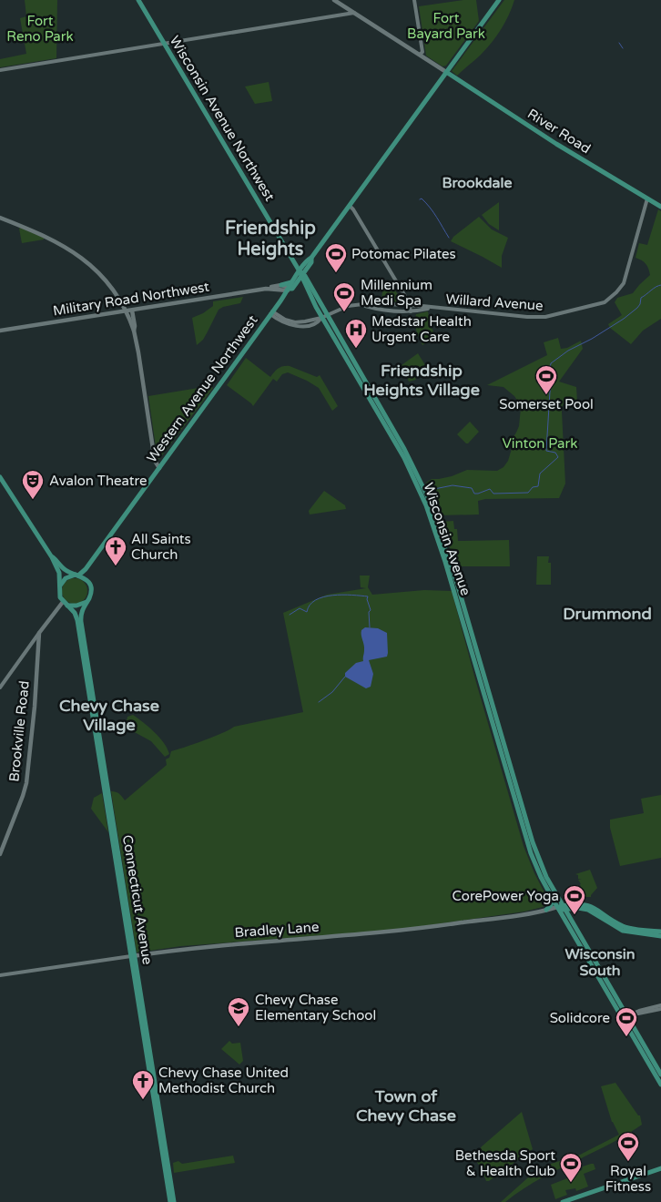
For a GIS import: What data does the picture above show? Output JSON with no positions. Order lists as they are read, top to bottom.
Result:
{
  "streets": {
    "main road": [
      "Wisconsin Avenue Northwest",
      "River Road",
      "Military Road Northwest",
      "Western Avenue Northwest",
      "Wisconsin Avenue",
      "Brookville Road",
      "Connecticut Avenue",
      "Bradley Lane"
    ],
    "street": ["Willard Avenue"]
  },
  "crossings": [
    ["Wisconsin Avenue Northwest", "Western Avenue Northwest"],
    ["Wisconsin Avenue Northwest", "Wisconsin Avenue"],
    ["River Road", "Willard Avenue"],
    ["River Road", "Western Avenue Northwest"],
    ["Military Road Northwest", "Western Avenue Northwest"],
    ["Willard Avenue", "Wisconsin Avenue"],
    ["Western Avenue Northwest", "Wisconsin Avenue"],
    ["Western Avenue Northwest", "Connecticut Avenue"],
    ["Wisconsin Avenue", "Bradley Lane"],
    ["Connecticut Avenue", "Bradley Lane"]
  ],
  "districts": [
    "Brookdale",
    "Friendship Heights",
    "Friendship Heights Village",
    "Drummond",
    "Chevy Chase Village",
    "Wisconsin South",
    "Town of Chevy Chase"
  ],
  "parks": ["Fort Bayard Park", "Fort Reno Park", "Vinton Park"],
  "places": {
    "sports": [
      "Potomac Pilates",
      "Millennium Medi Spa",
      "Somerset Pool",
      "CorePower Yoga",
      "Solidcore",
      "Royal Fitness",
      "Bethesda Sport & Health Club"
    ],
    "hospital": ["Medstar Health Urgent Care"],
    "theatre": ["Avalon Theatre"],
    "church": ["All Saints Church", "Chevy Chase United Methodist Church"],
    "school or university": ["Chevy Chase Elementary School"]
  }
}
